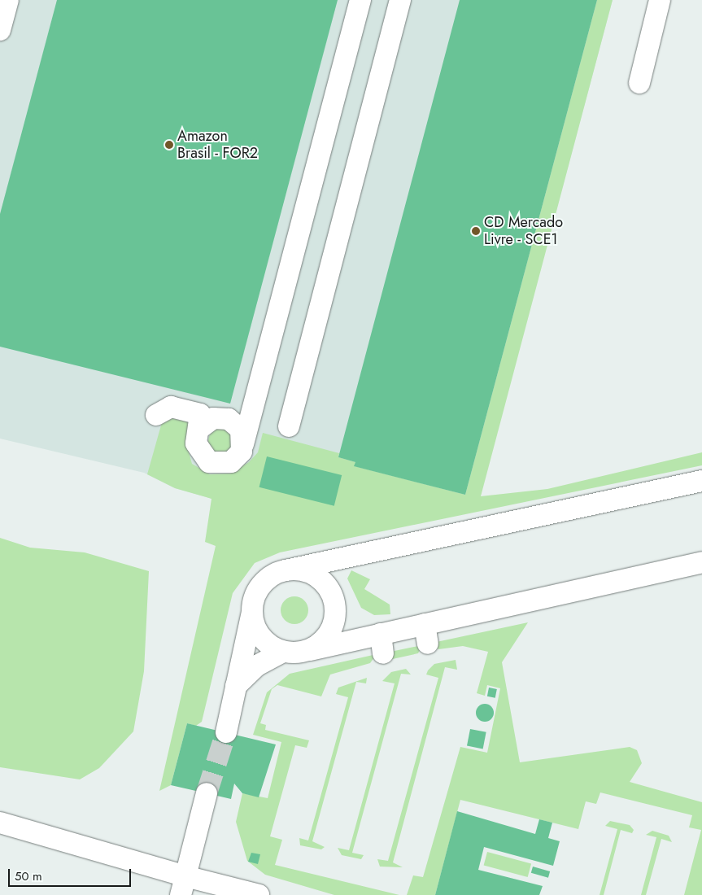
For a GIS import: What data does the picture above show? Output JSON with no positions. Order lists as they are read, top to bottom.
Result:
{
  "places": ["Amazon Brasil - FOR2", "CD Mercado Livre - SCE1"],
  "scale_bar": "50 m"
}
